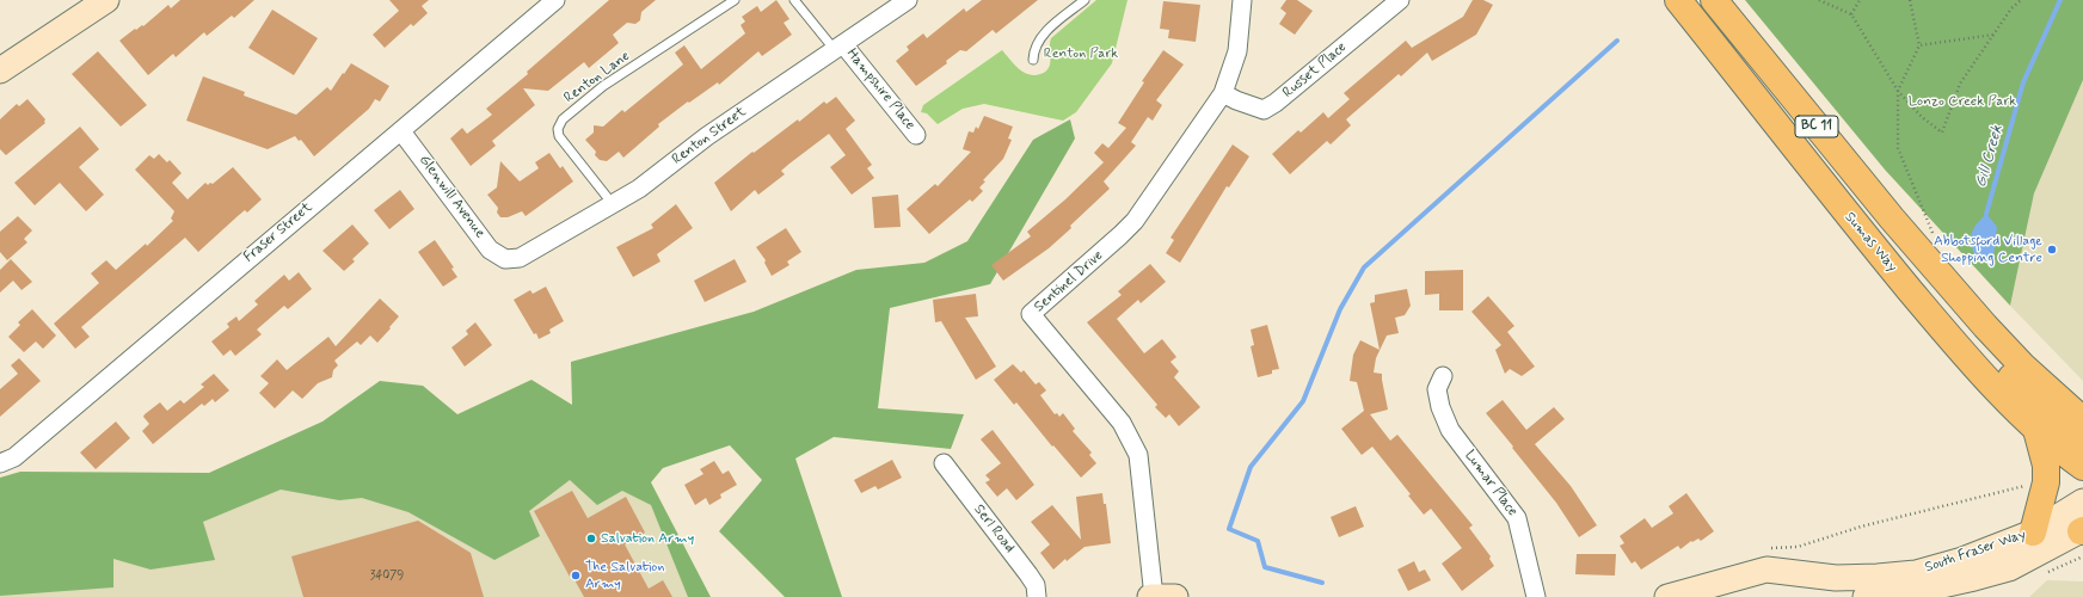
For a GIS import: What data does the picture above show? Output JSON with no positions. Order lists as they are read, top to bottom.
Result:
{
  "streets": {
    "highway": ["BC 11", "Sumas Way"],
    "main road": ["South Fraser Way"],
    "street": [
      "Russet Place",
      "Hampshire Place",
      "Renton Street",
      "Glenwill Avenue",
      "Fraser Street",
      "Sentinel Drive",
      "Lumar Place",
      "Serl Road"
    ],
    "lane": ["Renton Lane"]
  },
  "crossings": [
    ["Russet Place", "Sentinel Drive"],
    ["Renton Lane", "Renton Street"],
    ["Hampshire Place", "Renton Street"],
    ["Renton Street", "Glenwill Avenue"],
    ["Glenwill Avenue", "Fraser Street"]
  ],
  "water": ["Gill Creek"],
  "parks": ["Renton Park", "Lonzo Creek Park"],
  "places": ["Abbotsford Village Shopping Centre", "Salvation Army", "The Salvation Army"],
  "house_numbers": ["34079"]
}
